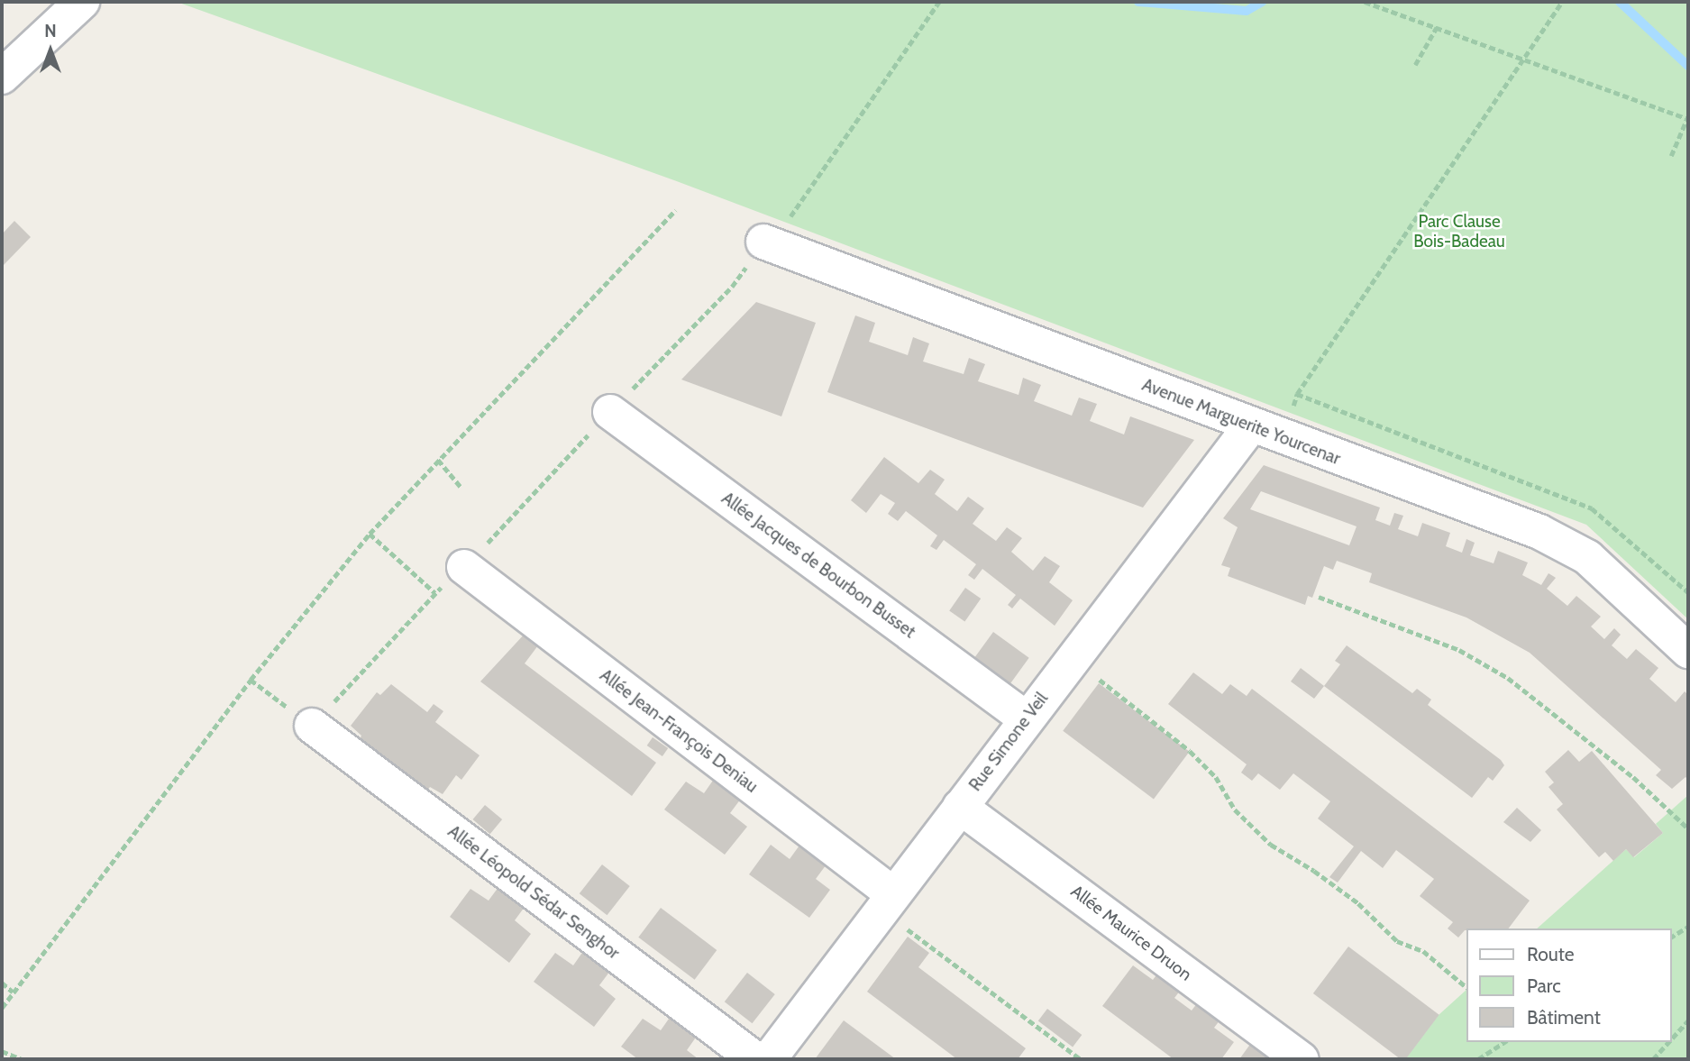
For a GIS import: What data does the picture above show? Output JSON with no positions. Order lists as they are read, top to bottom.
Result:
{
  "streets": {
    "street": [
      "Avenue Marguerite Yourcenar",
      "Allée Jacques de Bourbon Busset",
      "Allée Jean-François Deniau",
      "Rue Simone Veil",
      "Allée Léopold Sédar Senghor",
      "Allée Maurice Druon"
    ]
  },
  "crossings": [
    ["Avenue Marguerite Yourcenar", "Rue Simone Veil"],
    ["Allée Jacques de Bourbon Busset", "Rue Simone Veil"],
    ["Allée Jean-François Deniau", "Rue Simone Veil"],
    ["Rue Simone Veil", "Allée Maurice Druon"]
  ],
  "parks": ["Parc Clause Bois-Badeau"],
  "legend": ["Route", "Parc", "Bâtiment"],
  "north": "top"
}
